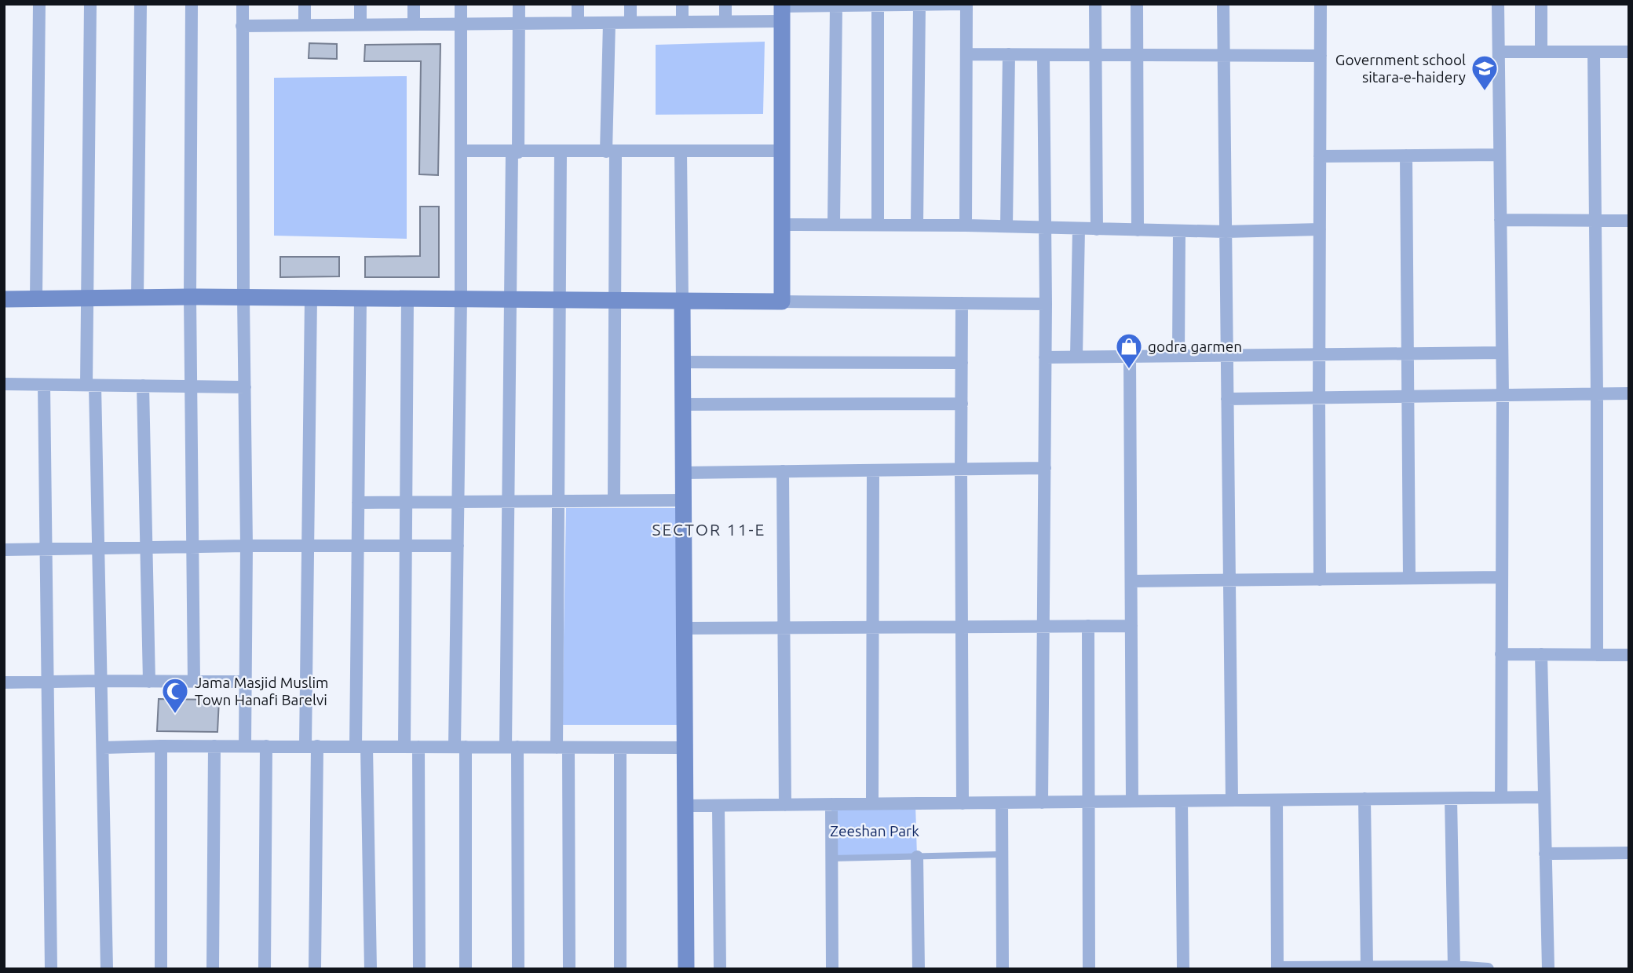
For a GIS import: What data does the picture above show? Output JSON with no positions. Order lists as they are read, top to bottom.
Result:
{
  "districts": ["SECTOR 11-E"],
  "parks": ["Zeeshan Park"],
  "places": {
    "school or university": ["Government school sitara-e-haidery"],
    "shop": ["godra garmen"],
    "mosque": ["Jama Masjid Muslim Town Hanafi Barelvi"]
  }
}
